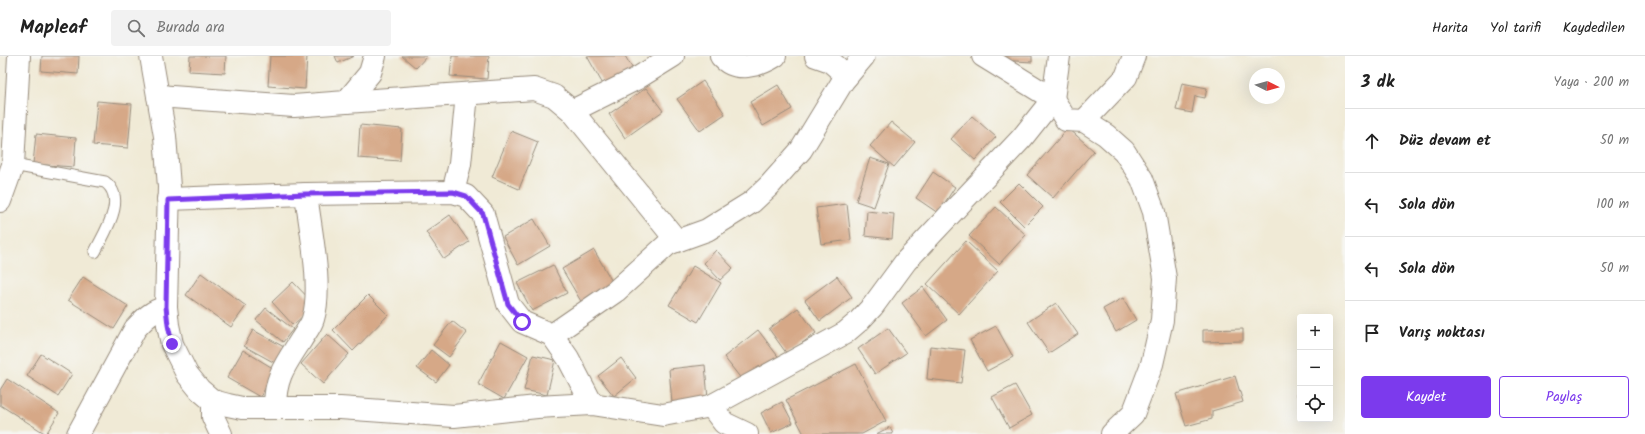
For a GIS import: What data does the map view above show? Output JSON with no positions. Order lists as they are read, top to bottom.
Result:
{
  "north": "right",
  "page": {
    "header": "Mapleaf",
    "search": "Burada ara",
    "nav": ["Harita", "Yol tarifi", "Kaydedilen"],
    "heading": ["3 dk", "Yaya · 200 m"],
    "list": [
      ["Düz devam et", "50 m"],
      ["Sola dön", "100 m"],
      ["Sola dön", "50 m"],
      "Varış noktası"
    ],
    "map_buttons": ["+", "−"],
    "buttons": ["Kaydet", "Paylaş"]
  }
}
